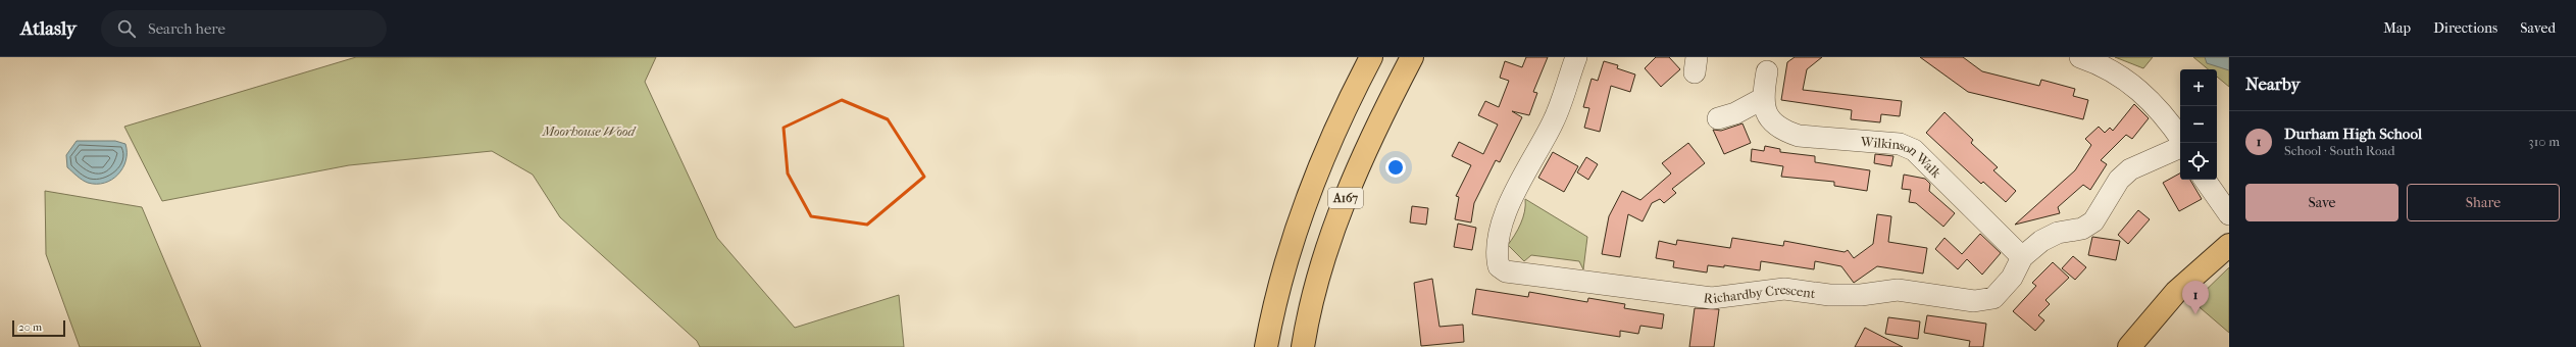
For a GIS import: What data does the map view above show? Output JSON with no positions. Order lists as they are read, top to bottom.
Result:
{
  "streets": {
    "main road": ["A167"],
    "street": ["Wilkinson Walk", "Richardby Crescent"]
  },
  "crossings": [
    ["Wilkinson Walk", "Richardby Crescent"]
  ],
  "parks": ["Moorhouse Wood"],
  "scale_bar": "20 m",
  "page": {
    "header": "Atlasly",
    "search": "Search here",
    "nav": ["Map", "Directions", "Saved"],
    "heading": "Nearby",
    "map_buttons": ["+", "−"],
    "list": [
      {
        "mark": "1",
        "name": "Durham High School",
        "note": "School · South Road",
        "value": "310 m"
      }
    ],
    "buttons": ["Save", "Share"],
    "pins": "1",
    "scale": "20 m"
  }
}
